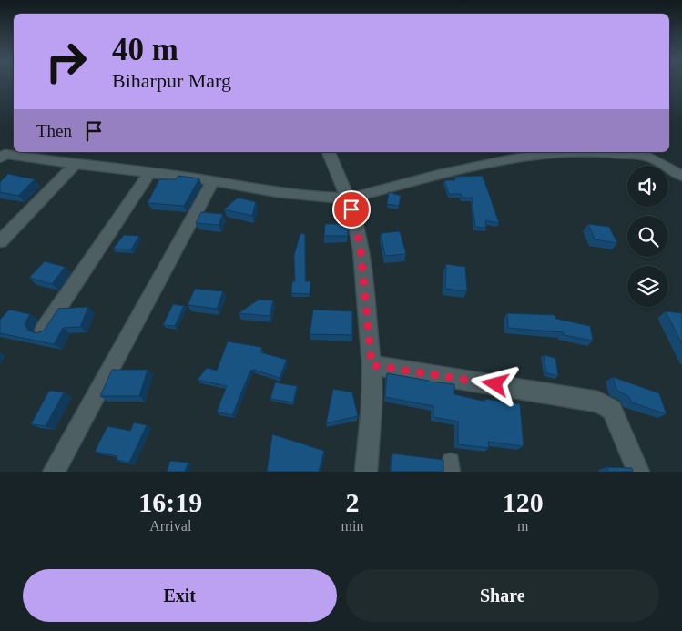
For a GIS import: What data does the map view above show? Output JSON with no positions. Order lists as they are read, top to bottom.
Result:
{
  "page": {
    "turn": ["40 m", "Biharpur Marg"],
    "then": "Then",
    "eta": [
      "16:19",
      "Arrival",
      "2",
      "min",
      "120",
      "m"
    ],
    "buttons": ["Exit", "Share"]
  }
}
